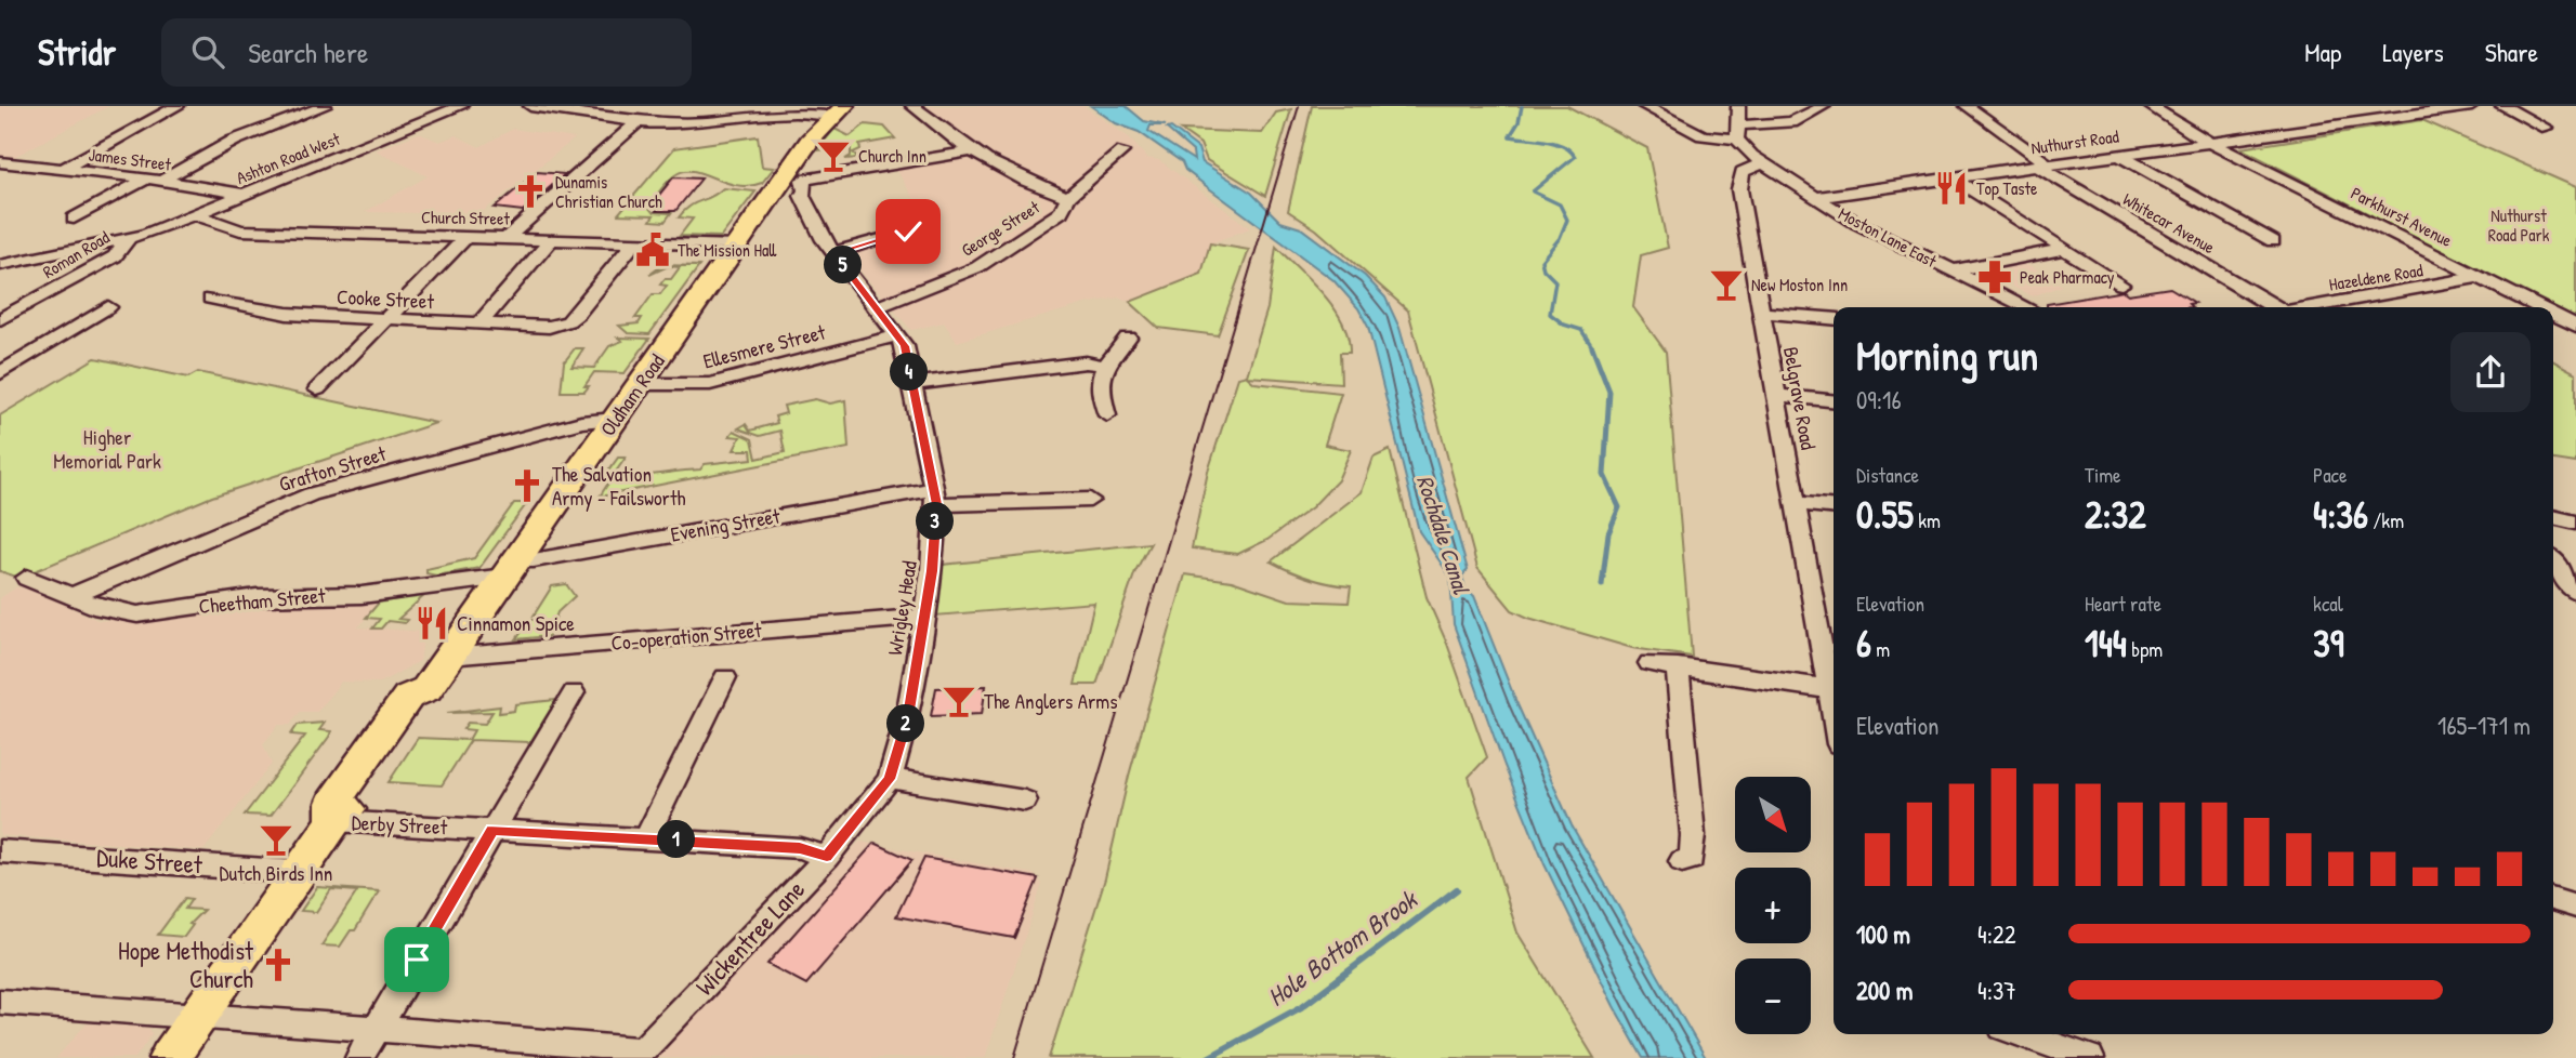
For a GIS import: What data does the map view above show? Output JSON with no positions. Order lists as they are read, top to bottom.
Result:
{
  "streets": {
    "highway": ["Oldham Road"],
    "street": [
      "Nuthurst Road",
      "Ashton Road West",
      "James Street",
      "Parkhurst Avenue",
      "Church Street",
      "Whitecar Avenue",
      "George Street",
      "Moston Lane East",
      "Roman Road",
      "Hazeldene Road",
      "Cooke Street",
      "Ellesmere Street",
      "Belgrave Road",
      "Grafton Street",
      "Evening Street",
      "Cheetham Street",
      "Wrigley Head",
      "Co-operation Street",
      "Derby Street",
      "Duke Street",
      "Wickentree Lane"
    ]
  },
  "crossings": [
    ["Nuthurst Road", "Parkhurst Avenue"],
    ["Nuthurst Road", "Whitecar Avenue"],
    ["Nuthurst Road", "Moston Lane East"],
    ["Ashton Road West", "James Street"],
    ["Ashton Road West", "Church Street"],
    ["Ashton Road West", "Roman Road"],
    ["Parkhurst Avenue", "Hazeldene Road"],
    ["Church Street", "Cooke Street"],
    ["Church Street", "Oldham Road"],
    ["George Street", "Wrigley Head"],
    ["Moston Lane East", "Belgrave Road"],
    ["Ellesmere Street", "Oldham Road"],
    ["Ellesmere Street", "Wrigley Head"],
    ["Oldham Road", "Grafton Street"],
    ["Oldham Road", "Evening Street"],
    ["Oldham Road", "Cheetham Street"],
    ["Oldham Road", "Wrigley Head"],
    ["Oldham Road", "Co-operation Street"],
    ["Oldham Road", "Derby Street"],
    ["Oldham Road", "Duke Street"],
    ["Grafton Street", "Cheetham Street"],
    ["Evening Street", "Cheetham Street"],
    ["Evening Street", "Wrigley Head"],
    ["Wrigley Head", "Co-operation Street"],
    ["Wrigley Head", "Wickentree Lane"],
    ["Derby Street", "Wickentree Lane"]
  ],
  "water": ["Rochdale Canal", "Hole Bottom Brook"],
  "parks": ["Nuthurst Road Park", "Higher Memorial Park"],
  "places": {
    "bar": [
      "Church Inn",
      "New Moston Inn",
      "The Anglers Arms",
      "Dutch Birds Inn"
    ],
    "restaurant": ["Top Taste", "Cinnamon Spice"],
    "church": ["Dunamis Christian Church", "The Salvation Army - Failsworth", "Hope Methodist Church"],
    "public building": ["The Mission Hall"],
    "pharmacy": ["Peak Pharmacy"]
  },
  "north": "bottom right",
  "page": {
    "header": "Stridr",
    "search": "Search here",
    "nav": ["Map", "Layers", "Share"],
    "pins": [
      "5",
      "4",
      "3",
      "2",
      "1"
    ],
    "heading": ["Morning run", "09:16"],
    "stats": [
      ["Distance", "0.55 km"],
      ["Time", "2:32"],
      ["Pace", "4:36 /km"],
      ["Elevation", "6 m"],
      ["Heart rate", "144 bpm"],
      ["kcal", "39"]
    ],
    "chart": ["Elevation", "165–171 m"],
    "map_buttons": ["+", "−"],
    "list": [
      {
        "name": "100 m",
        "note": "4:22"
      },
      {
        "name": "200 m",
        "note": "4:37"
      }
    ]
  }
}
